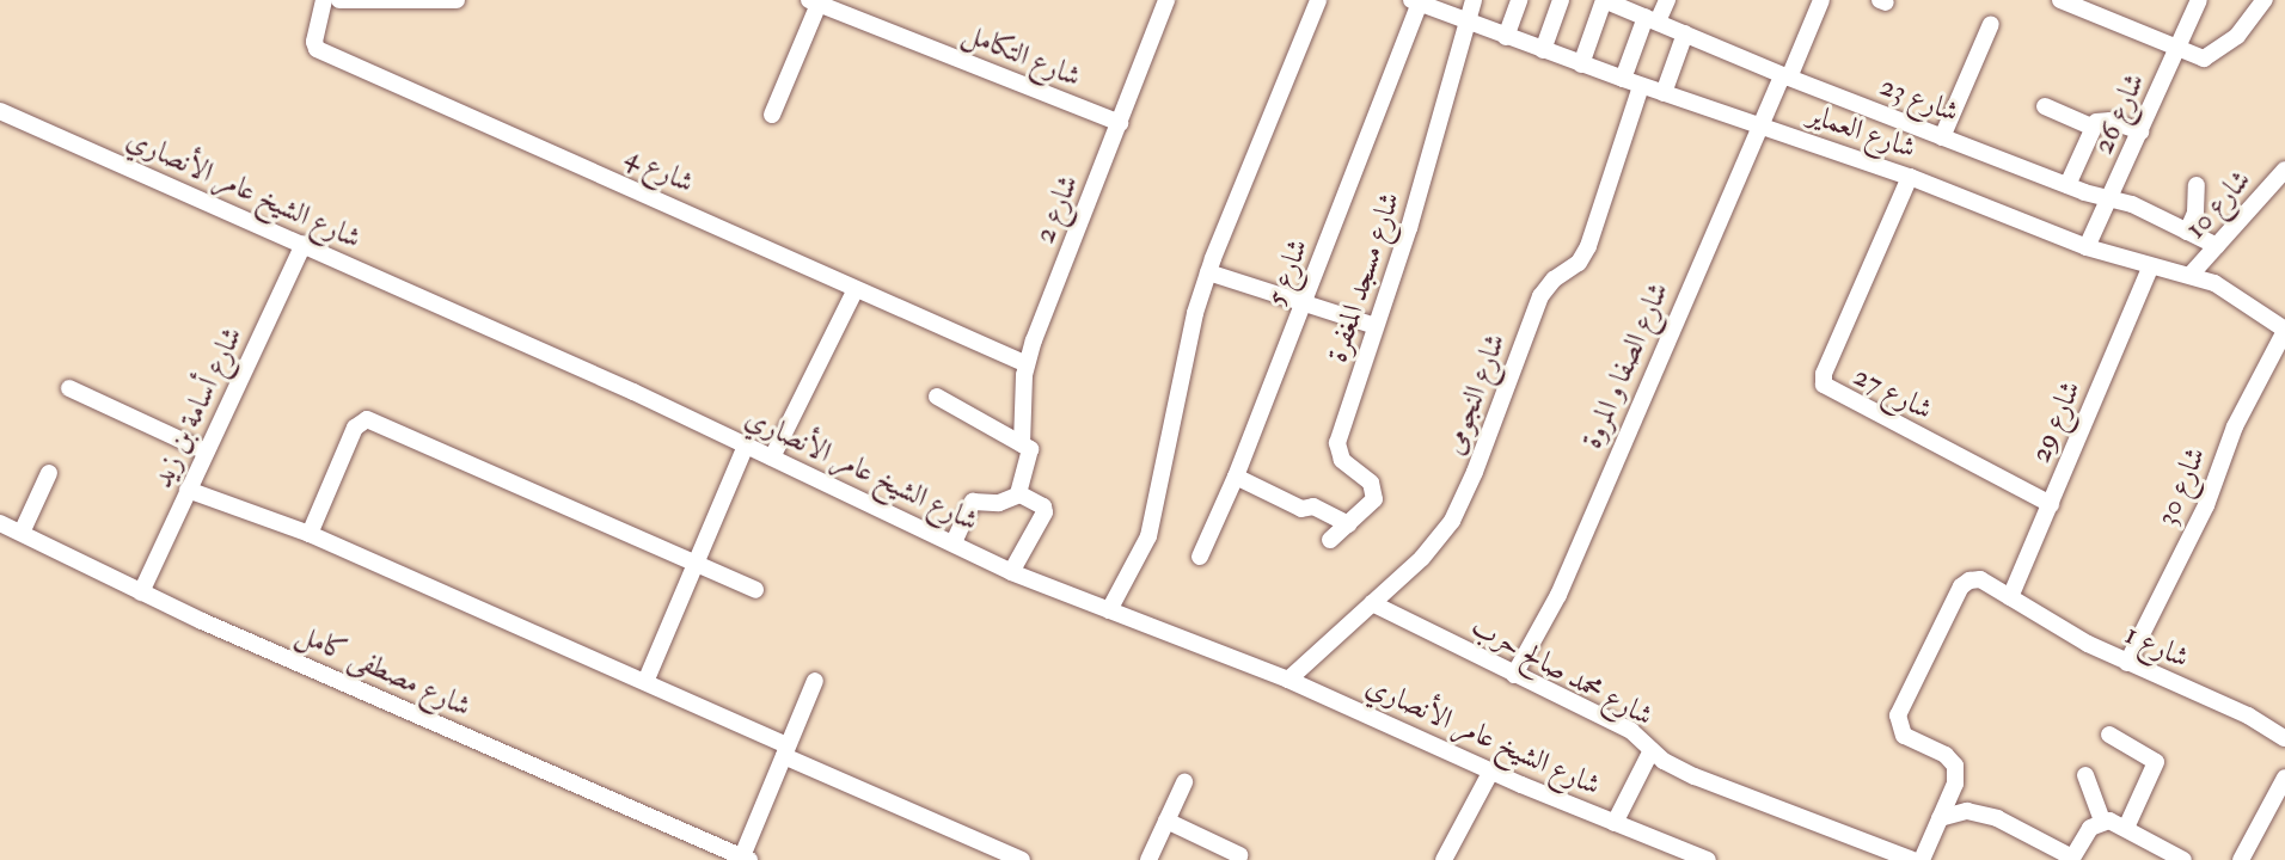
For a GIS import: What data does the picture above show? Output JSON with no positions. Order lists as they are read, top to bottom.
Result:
{
  "streets": {
    "street": [
      "شارع التكامل",
      "شارع 23",
      "شارع 26",
      "شارع العماير",
      "شارع 4",
      "شارع الشيخ عامر الأنصاري",
      "شارع 10",
      "شارع 2",
      "شارع 5",
      "شارع مسجد المغفرة",
      "شارع الصفا و المروة",
      "شارع 27",
      "شارع النجومى",
      "شارع أسامة بن زيد",
      "شارع 29",
      "شارع 30",
      "شارع 1",
      "شارع مصطفى كامل",
      "شارع محمد صالح حرب"
    ]
  },
  "crossings": [
    ["شارع التكامل", "شارع 2"],
    ["شارع 23", "شارع 26"],
    ["شارع 23", "شارع 10"],
    ["شارع 23", "شارع الصفا و المروة"],
    ["شارع 26", "شارع العماير"],
    ["شارع العماير", "شارع 10"],
    ["شارع العماير", "شارع 5"],
    ["شارع العماير", "شارع مسجد المغفرة"],
    ["شارع العماير", "شارع الصفا و المروة"],
    ["شارع العماير", "شارع 27"],
    ["شارع العماير", "شارع النجومى"],
    ["شارع العماير", "شارع 29"],
    ["شارع العماير", "شارع 30"],
    ["شارع 4", "شارع 2"],
    ["شارع الشيخ عامر الأنصاري", "شارع النجومى"],
    ["شارع الشيخ عامر الأنصاري", "شارع أسامة بن زيد"],
    ["شارع الصفا و المروة", "شارع محمد صالح حرب"],
    ["شارع 27", "شارع 29"],
    ["شارع النجومى", "شارع محمد صالح حرب"],
    ["شارع أسامة بن زيد", "شارع مصطفى كامل"],
    ["شارع 29", "شارع 1"],
    ["شارع 30", "شارع 1"]
  ]
}
